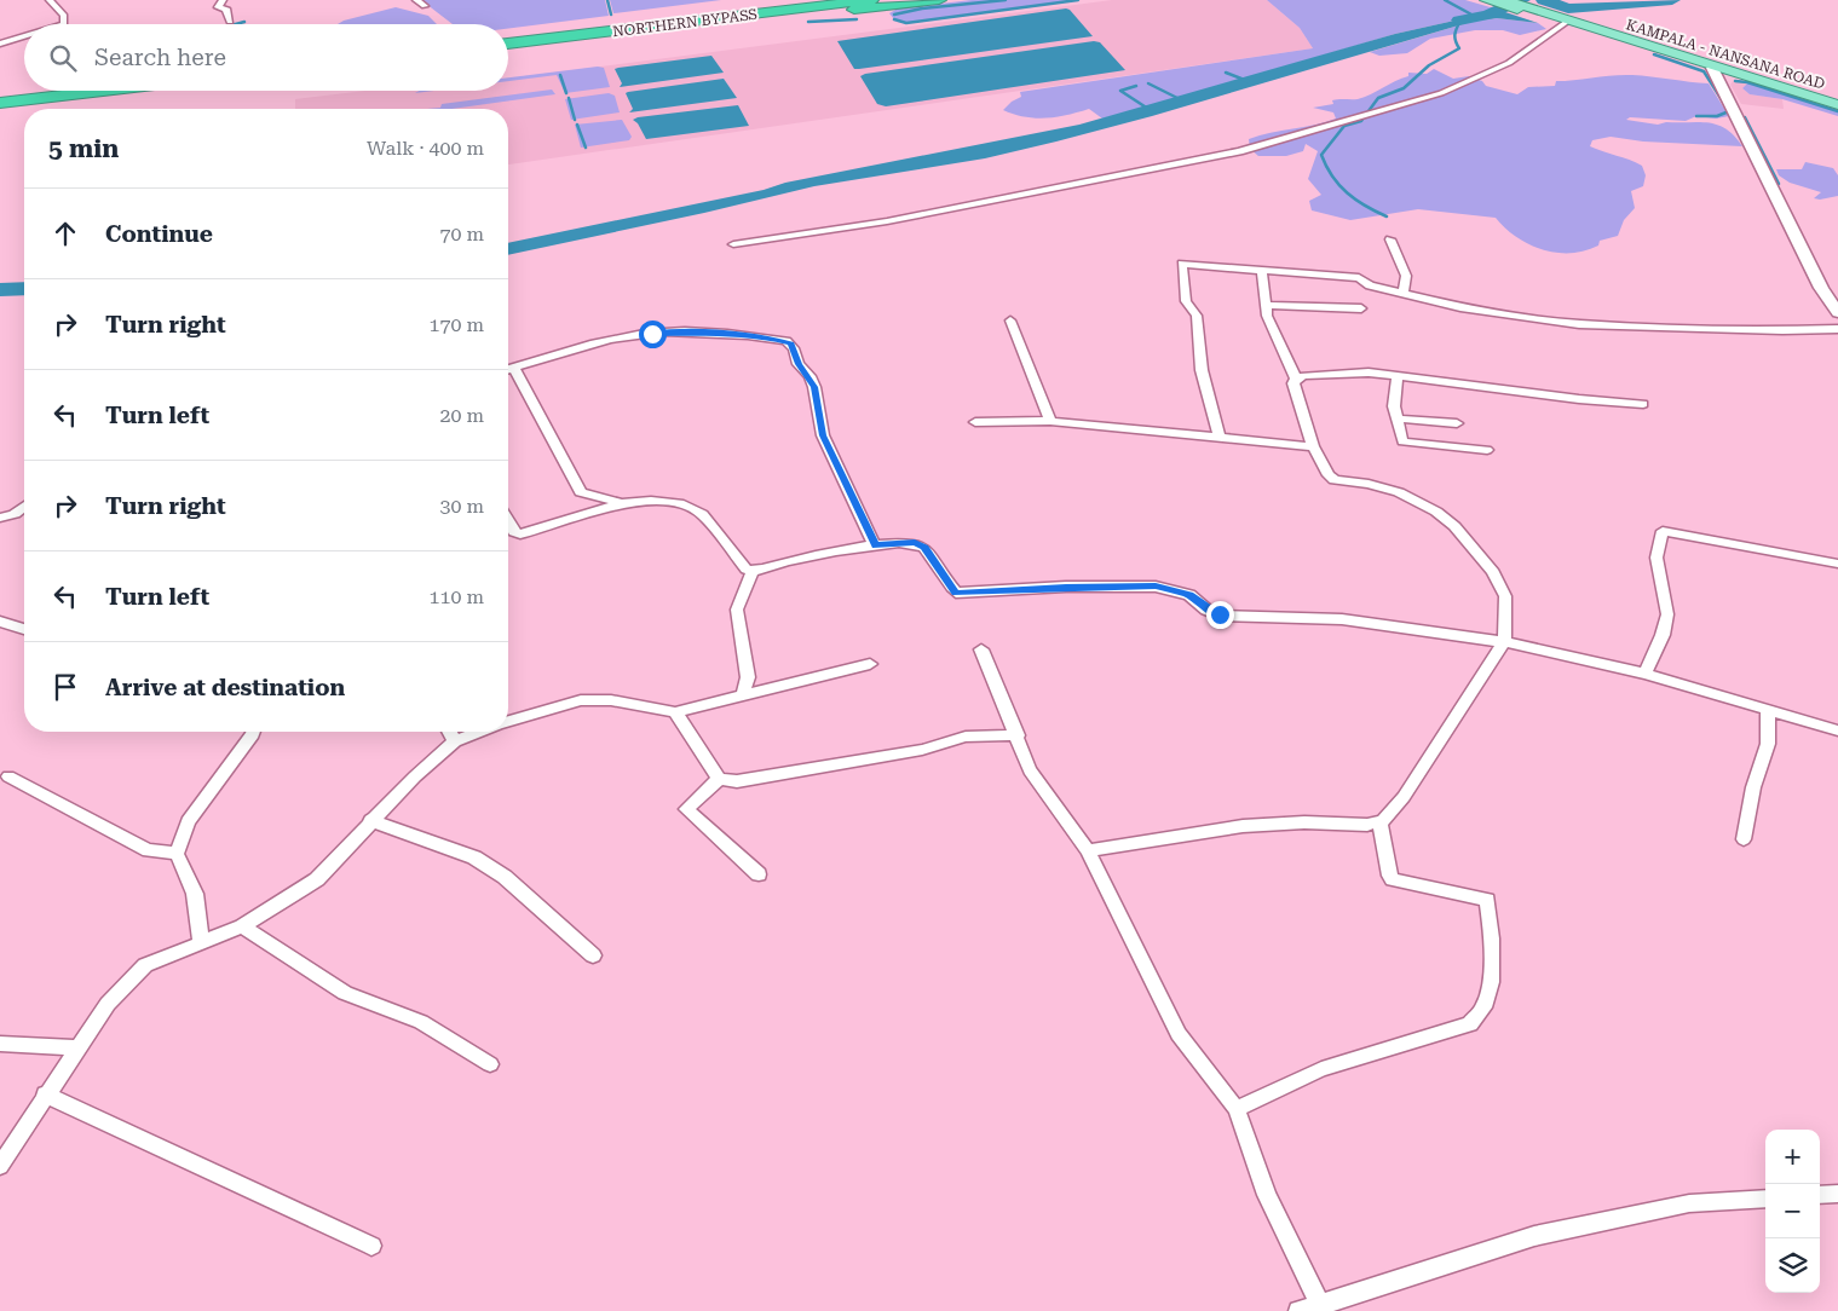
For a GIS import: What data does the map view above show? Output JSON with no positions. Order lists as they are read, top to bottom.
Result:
{
  "streets": {
    "highway": ["NORTHERN BYPASS"],
    "main road": ["KAMPALA - NANSANA ROAD"]
  },
  "page": {
    "search": "Search here",
    "heading": ["5 min", "Walk · 400 m"],
    "list": [
      ["Continue", "70 m"],
      ["Turn right", "170 m"],
      ["Turn left", "20 m"],
      ["Turn right", "30 m"],
      ["Turn left", "110 m"],
      "Arrive at destination"
    ],
    "map_buttons": ["+", "−"]
  }
}
